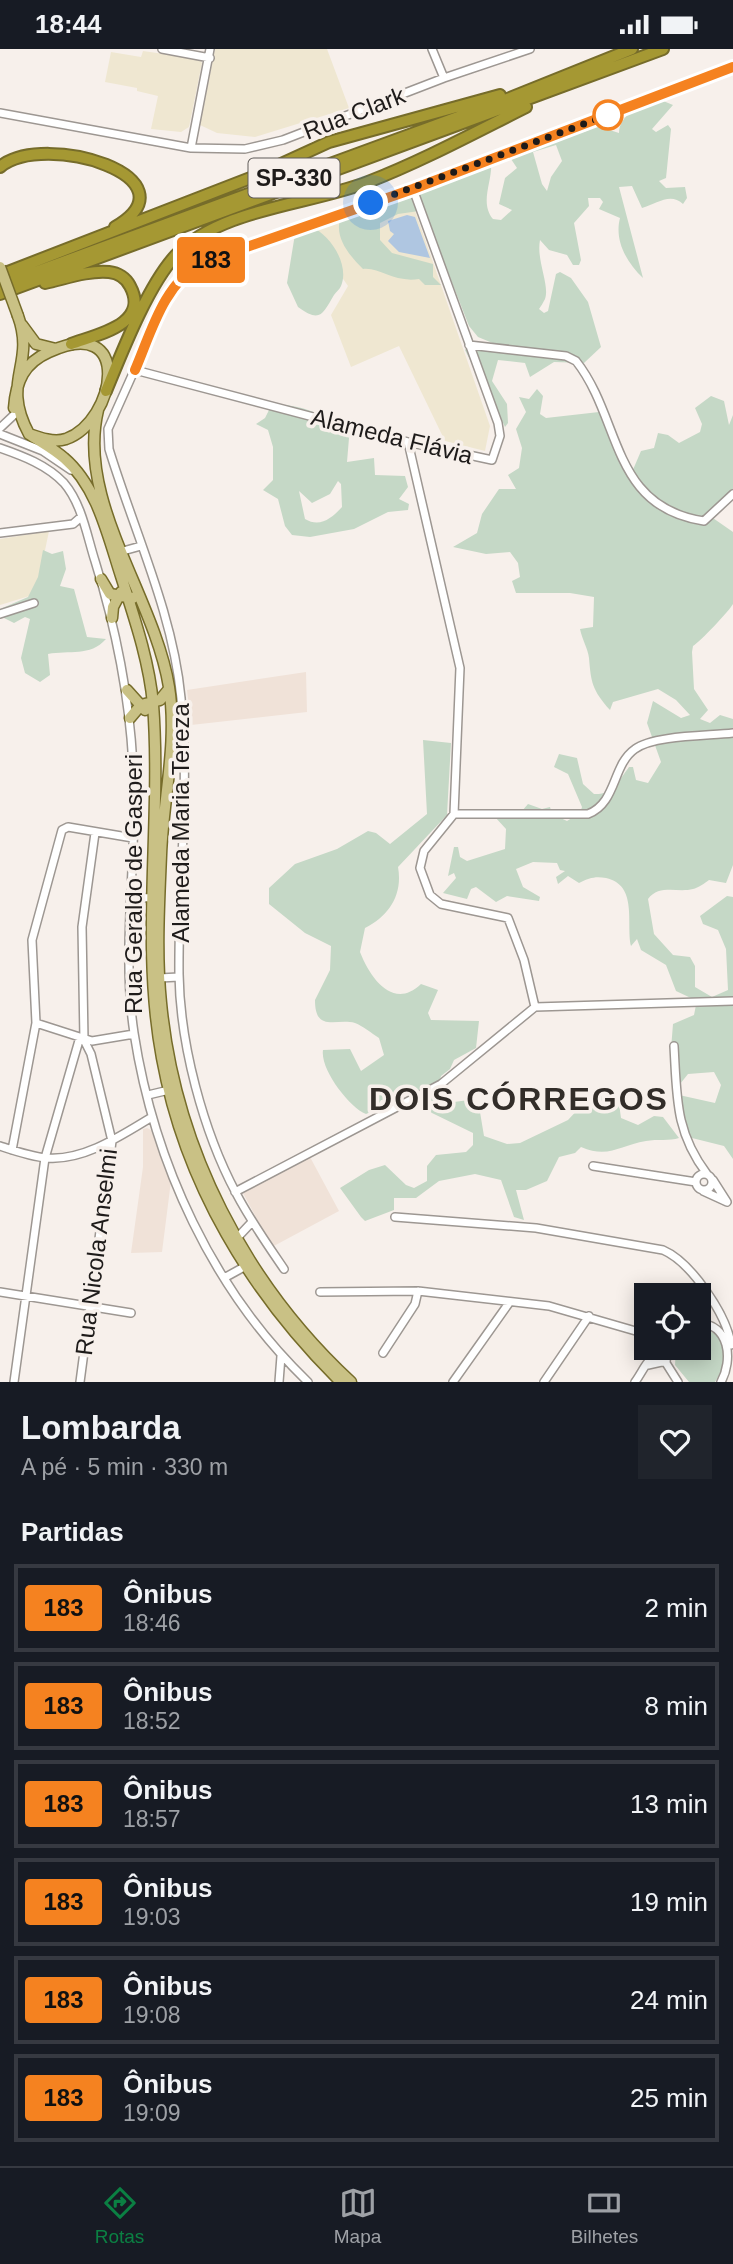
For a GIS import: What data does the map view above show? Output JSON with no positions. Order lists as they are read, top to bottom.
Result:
{
  "streets": {
    "highway": ["SP-330"],
    "street": [
      "Rua Clark",
      "Alameda Flávia",
      "Alameda Maria Tereza",
      "Rua Geraldo de Gasperi",
      "Rua Nicola Anselmi"
    ]
  },
  "crossings": [
    ["Alameda Flávia", "Alameda Maria Tereza"]
  ],
  "districts": ["DOIS CÓRREGOS"],
  "lines": ["bus line 183"],
  "page": {
    "status": "18:44",
    "on_map": "183",
    "heading": [
      ["Lombarda", "A pé · 5 min · 330 m"],
      "Partidas"
    ],
    "list": [
      {
        "mark": "183",
        "name": "Ônibus",
        "note": "18:46",
        "value": "2 min"
      },
      {
        "mark": "183",
        "name": "Ônibus",
        "note": "18:52",
        "value": "8 min"
      },
      {
        "mark": "183",
        "name": "Ônibus",
        "note": "18:57",
        "value": "13 min"
      },
      {
        "mark": "183",
        "name": "Ônibus",
        "note": "19:03",
        "value": "19 min"
      },
      {
        "mark": "183",
        "name": "Ônibus",
        "note": "19:08",
        "value": "24 min"
      },
      {
        "mark": "183",
        "name": "Ônibus",
        "note": "19:09",
        "value": "25 min"
      }
    ],
    "tabs": ["Rotas", "Mapa", "Bilhetes"]
  }
}
